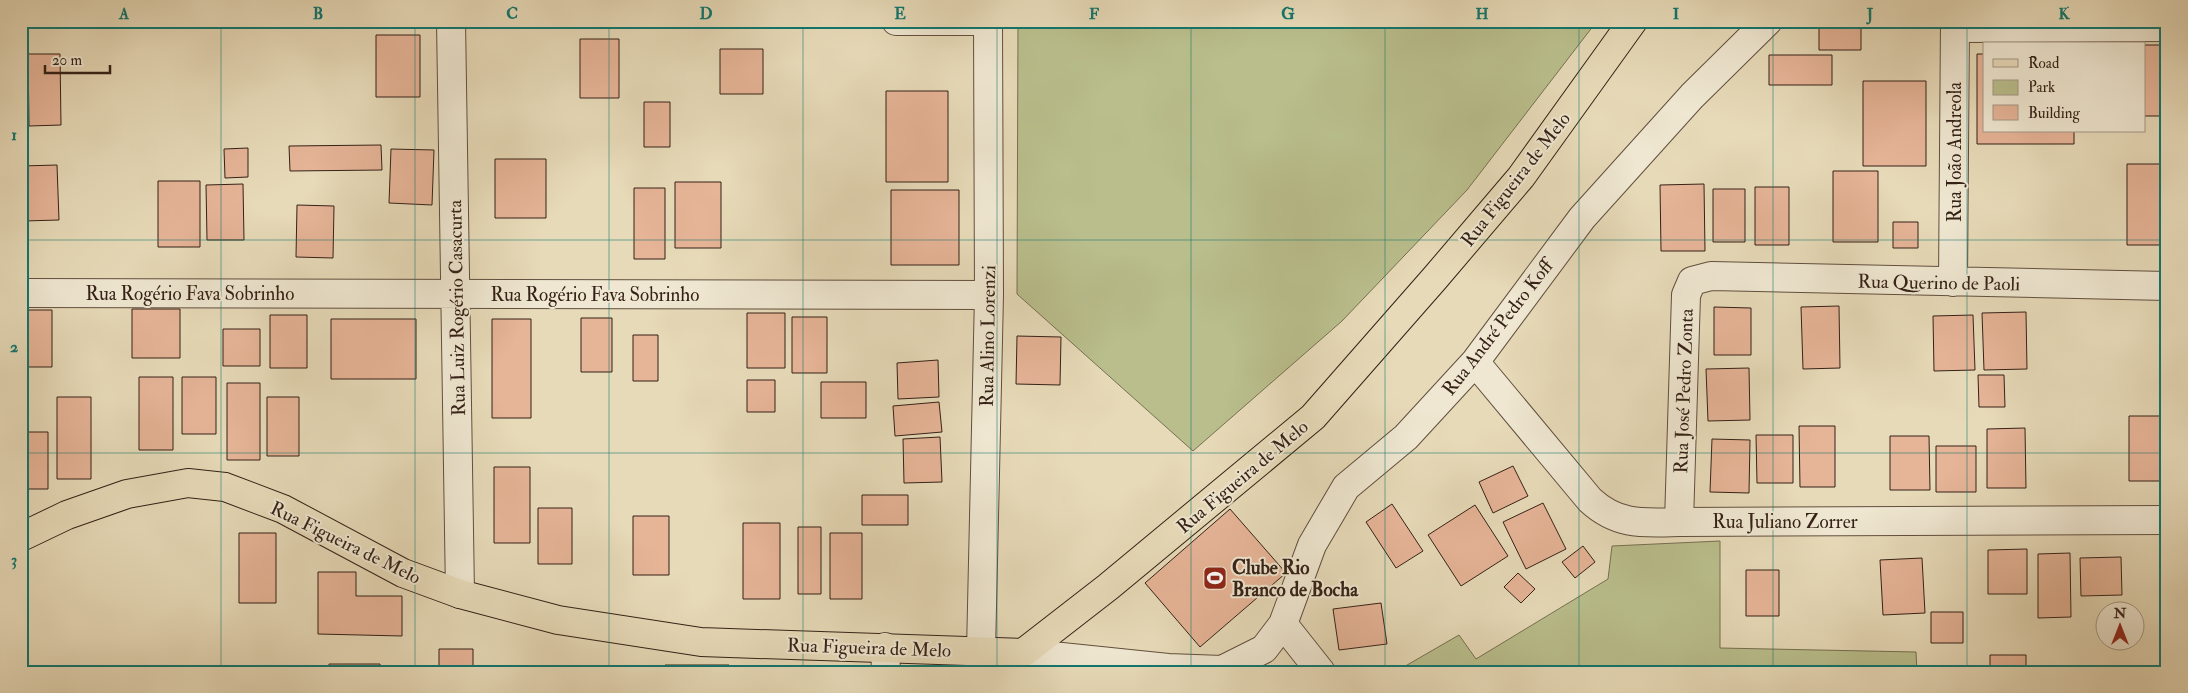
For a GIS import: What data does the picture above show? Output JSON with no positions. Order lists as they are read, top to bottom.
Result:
{
  "streets": {
    "main road": ["Rua Figueira de Melo"],
    "street": [
      "Rua João Andreola",
      "Rua Querino de Paoli",
      "Rua Rogério Fava Sobrinho",
      "Rua Luiz Rogério Casacurta",
      "Rua André Pedro Koff",
      "Rua Alino Lorenzi",
      "Rua José Pedro Zonta",
      "Rua Juliano Zorrer"
    ]
  },
  "crossings": [
    ["Rua João Andreola", "Rua Querino de Paoli"],
    ["Rua Figueira de Melo", "Rua Luiz Rogério Casacurta"],
    ["Rua Figueira de Melo", "Rua André Pedro Koff"],
    ["Rua Figueira de Melo", "Rua Alino Lorenzi"],
    ["Rua Querino de Paoli", "Rua José Pedro Zonta"],
    ["Rua Rogério Fava Sobrinho", "Rua Luiz Rogério Casacurta"],
    ["Rua Rogério Fava Sobrinho", "Rua Alino Lorenzi"],
    ["Rua André Pedro Koff", "Rua Juliano Zorrer"],
    ["Rua José Pedro Zonta", "Rua Juliano Zorrer"]
  ],
  "places": {
    "sports": ["Clube Rio Branco de Bocha"]
  },
  "legend": ["Road", "Park", "Building"],
  "scale_bar": "20 m",
  "north": "top",
  "grid": {
    "columns": [
      "A",
      "B",
      "C",
      "D",
      "E",
      "F",
      "G",
      "H",
      "I",
      "J",
      "K"
    ],
    "rows": ["1", "2", "3"]
  }
}
